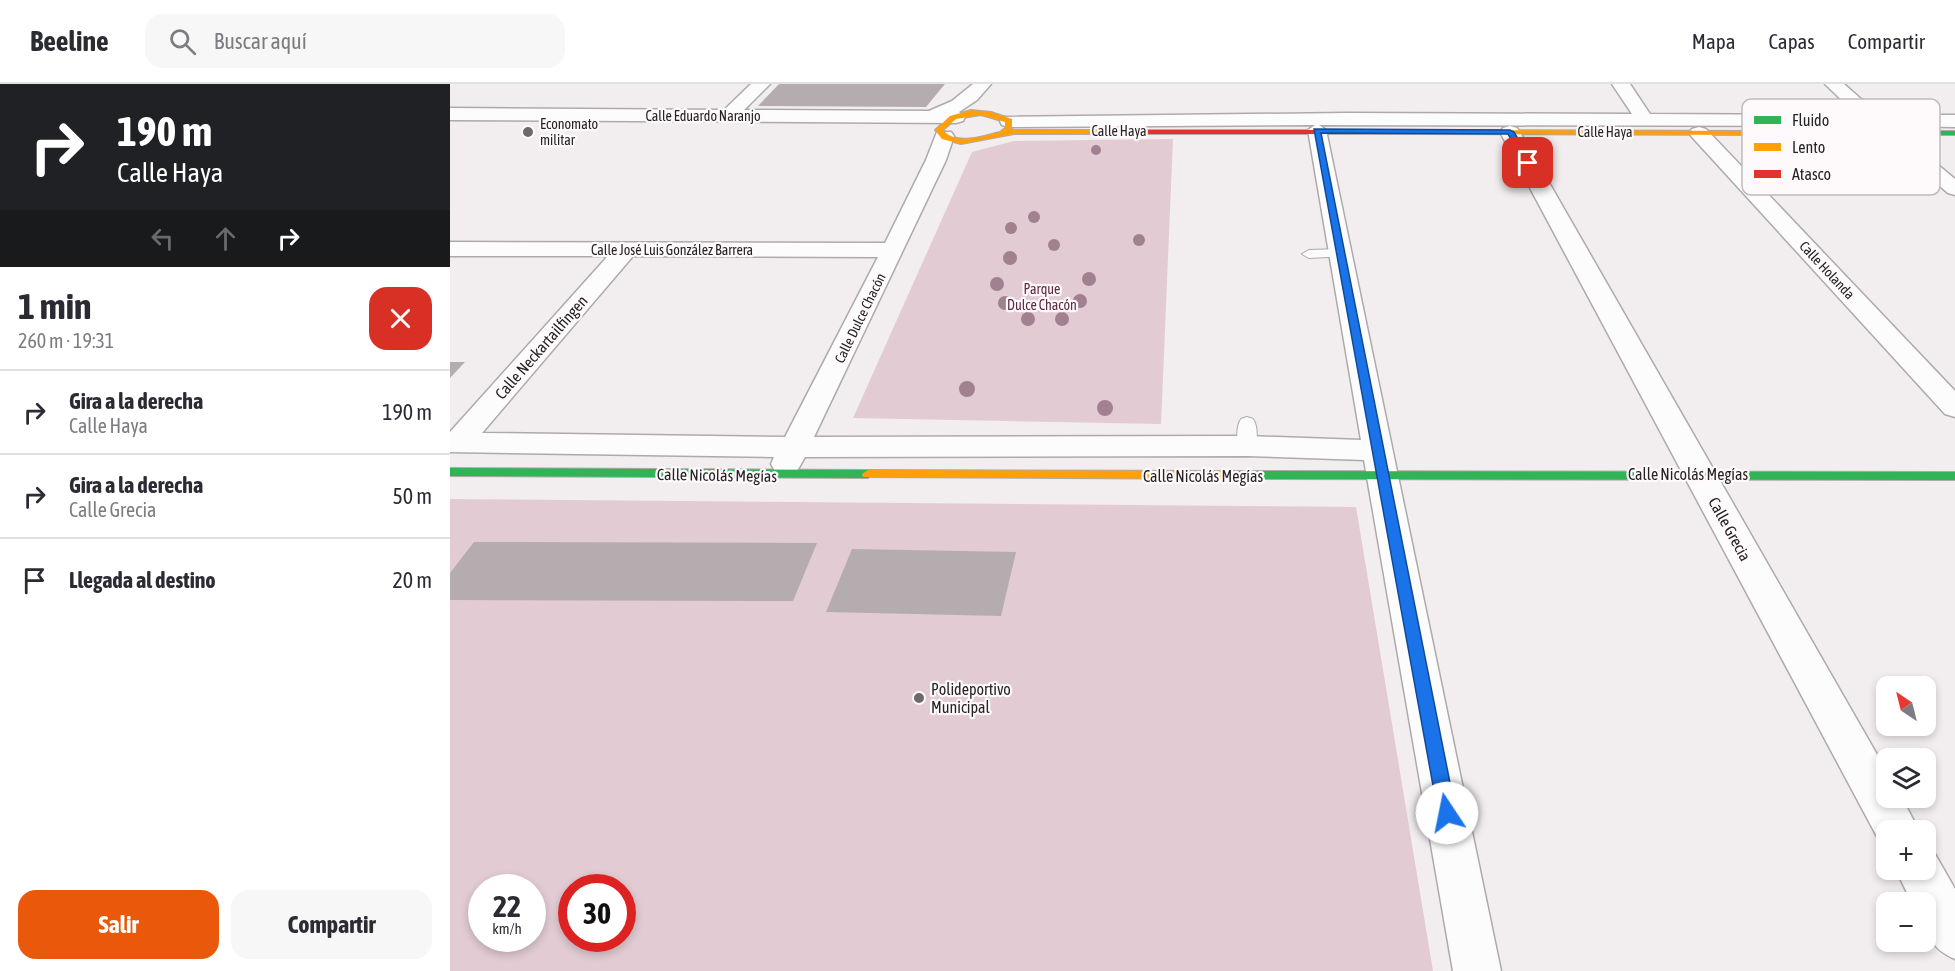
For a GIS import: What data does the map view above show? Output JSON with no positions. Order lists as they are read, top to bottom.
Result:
{
  "streets": {
    "street": [
      "Calle Eduardo Naranjo",
      "Calle Haya",
      "Calle José Luis González Barrera",
      "Calle Holanda",
      "Calle Dulce Chacón",
      "Calle Neckartailfingen",
      "Calle Nicolás Megías",
      "Calle Grecia"
    ]
  },
  "crossings": [
    ["Calle Eduardo Naranjo", "Calle Dulce Chacón"],
    ["Calle Haya", "Calle Holanda"],
    ["Calle Haya", "Calle Grecia"],
    ["Calle José Luis González Barrera", "Calle Dulce Chacón"],
    ["Calle José Luis González Barrera", "Calle Neckartailfingen"],
    ["Calle Dulce Chacón", "Calle Nicolás Megías"],
    ["Calle Neckartailfingen", "Calle Nicolás Megías"],
    ["Calle Nicolás Megías", "Calle Grecia"]
  ],
  "parks": ["Parque Dulce Chacón"],
  "places": ["Economato militar", "Polideportivo Municipal"],
  "legend": ["Fluido", "Lento", "Atasco"],
  "north": "top left",
  "page": {
    "header": "Beeline",
    "search": "Buscar aquí",
    "nav": ["Mapa", "Capas", "Compartir"],
    "turn": ["190 m", "Calle Haya"],
    "heading": ["1 min", "260 m · 19:31"],
    "list": [
      {
        "name": "Gira a la derecha",
        "note": "Calle Haya",
        "value": "190 m"
      },
      {
        "name": "Gira a la derecha",
        "note": "Calle Grecia",
        "value": "50 m"
      },
      {
        "name": "Llegada al destino",
        "value": "20 m"
      }
    ],
    "map_buttons": ["+", "−"],
    "speed": "22 km/h",
    "limit": "30",
    "buttons": ["Salir", "Compartir"]
  }
}
